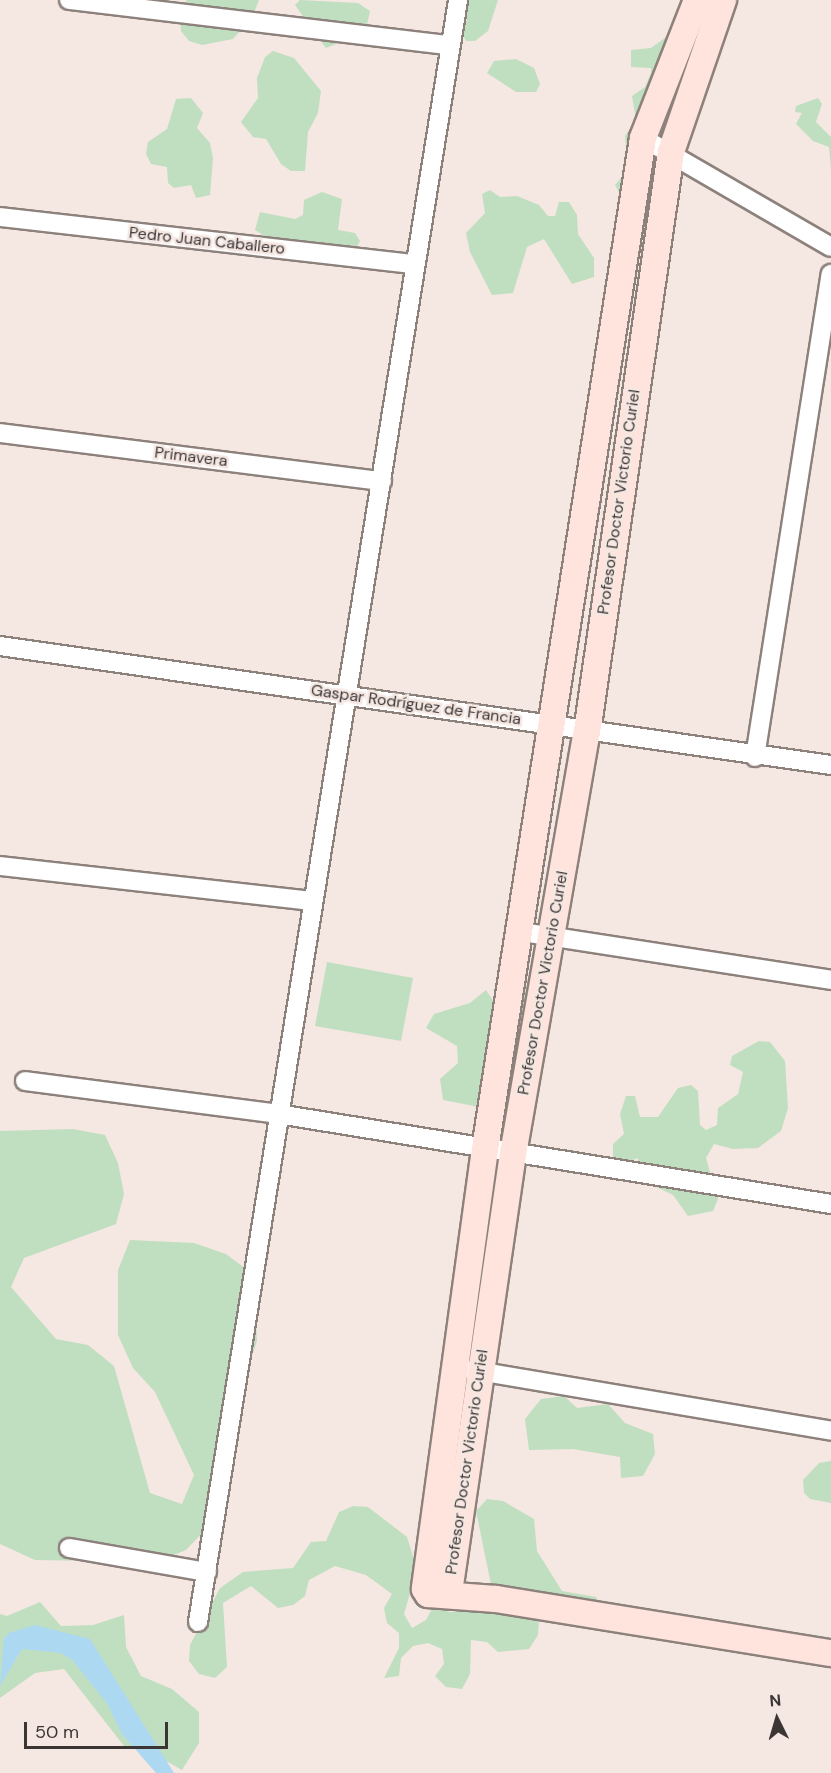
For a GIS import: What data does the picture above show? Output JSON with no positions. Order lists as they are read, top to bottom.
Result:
{
  "streets": {
    "main road": ["Profesor Doctor Victorio Curiel"],
    "street": ["Pedro Juan Caballero", "Primavera", "Gaspar Rodríguez de Francia"]
  },
  "crossings": [
    ["Profesor Doctor Victorio Curiel", "Gaspar Rodríguez de Francia"]
  ],
  "scale_bar": "50 m",
  "north": "top"
}
